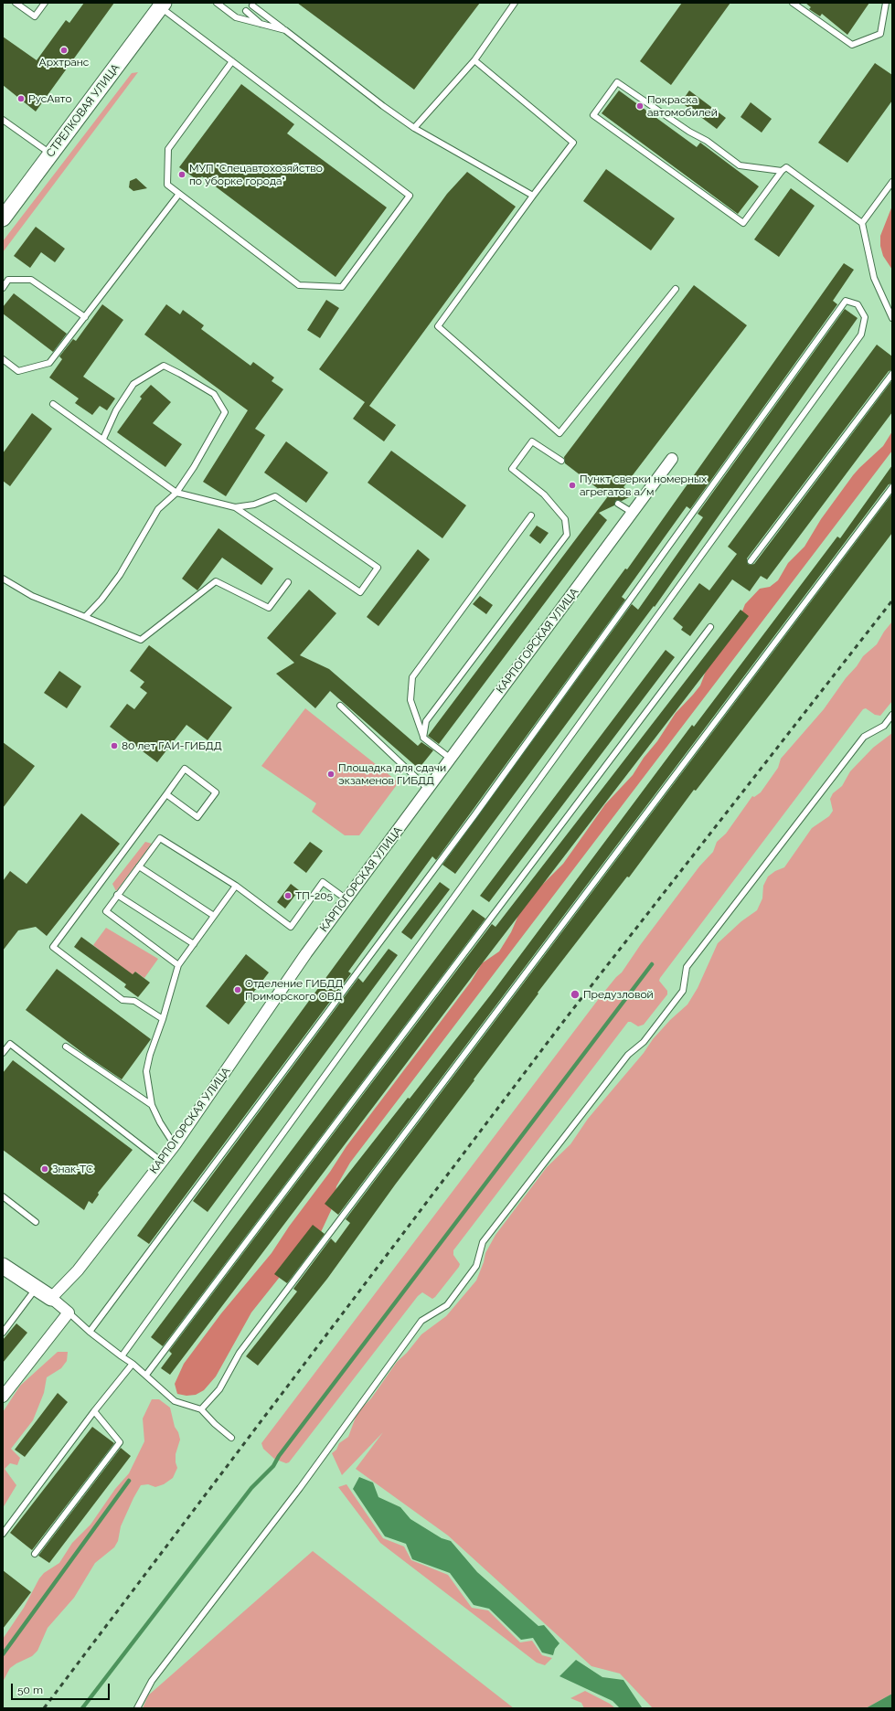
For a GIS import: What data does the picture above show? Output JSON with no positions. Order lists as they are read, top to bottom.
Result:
{
  "streets": {
    "street": ["СТРЕЛКОВАЯ УЛИЦА", "КАРПОГОРСКАЯ УЛИЦА"]
  },
  "places": [
    "Архтранс",
    "РусАвто",
    "Покраска автомобилей",
    "МУП \"Спецавтохозяйство по уборке города\"",
    "Пункт сверки номерных агрегатов а/м",
    "80 лет ГАИ-ГИБДД",
    "Площадка для сдачи экзаменов ГИБДД",
    "ТП-205",
    "Отделение ГИБДД Приморского ОВД",
    "Предузловой",
    "Знак-ТС"
  ],
  "scale_bar": "50 m"
}
